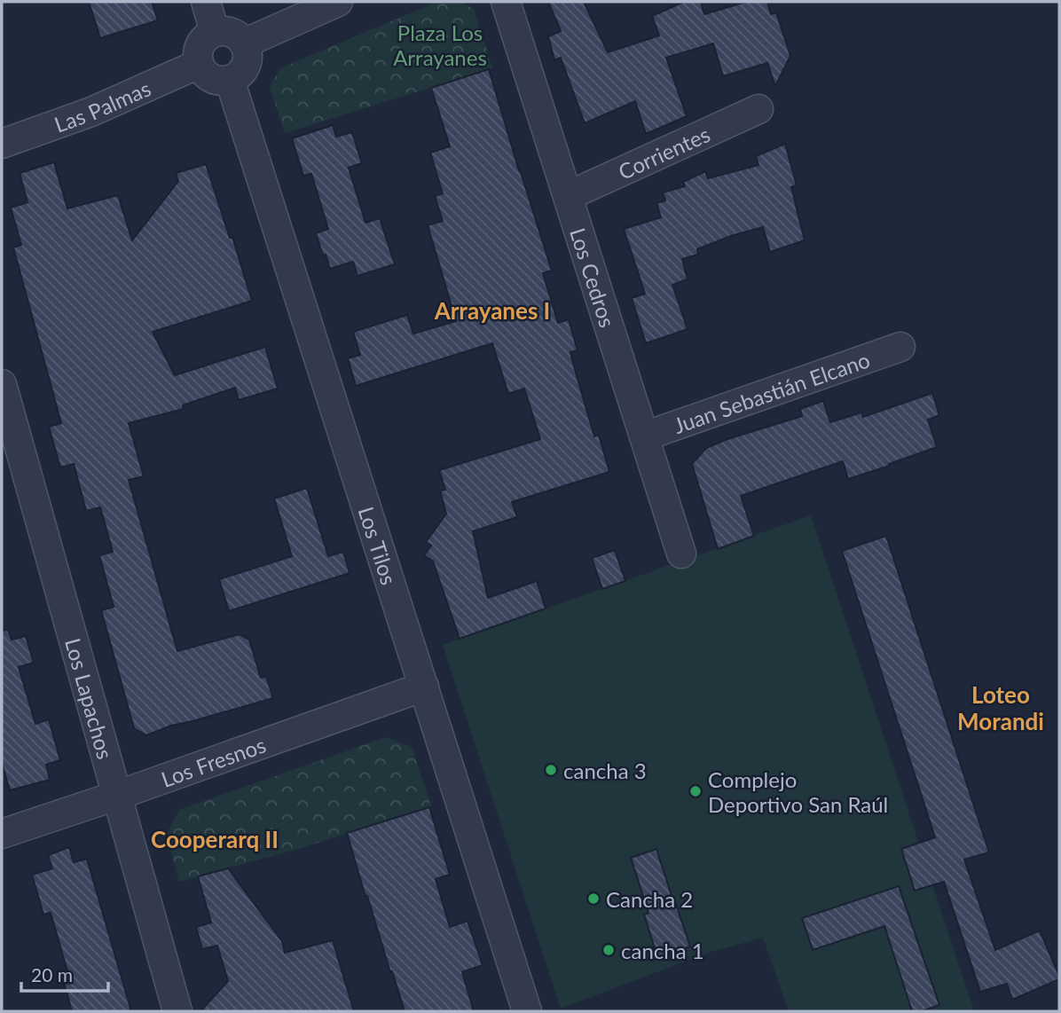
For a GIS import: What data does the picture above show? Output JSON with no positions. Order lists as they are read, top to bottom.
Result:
{
  "streets": {
    "street": [
      "Las Palmas",
      "Corrientes",
      "Los Cedros",
      "Juan Sebastián Elcano",
      "Los Tilos",
      "Los Lapachos",
      "Los Fresnos"
    ]
  },
  "crossings": [
    ["Las Palmas", "Los Tilos"],
    ["Corrientes", "Los Cedros"],
    ["Los Cedros", "Juan Sebastián Elcano"],
    ["Los Tilos", "Los Fresnos"],
    ["Los Lapachos", "Los Fresnos"]
  ],
  "districts": ["Arrayanes I", "Loteo Morandi", "Cooperarq II"],
  "parks": ["Plaza Los Arrayanes"],
  "places": [
    "cancha 3",
    "Complejo Deportivo San Raúl",
    "Cancha 2",
    "cancha 1"
  ],
  "scale_bar": "20 m"
}
